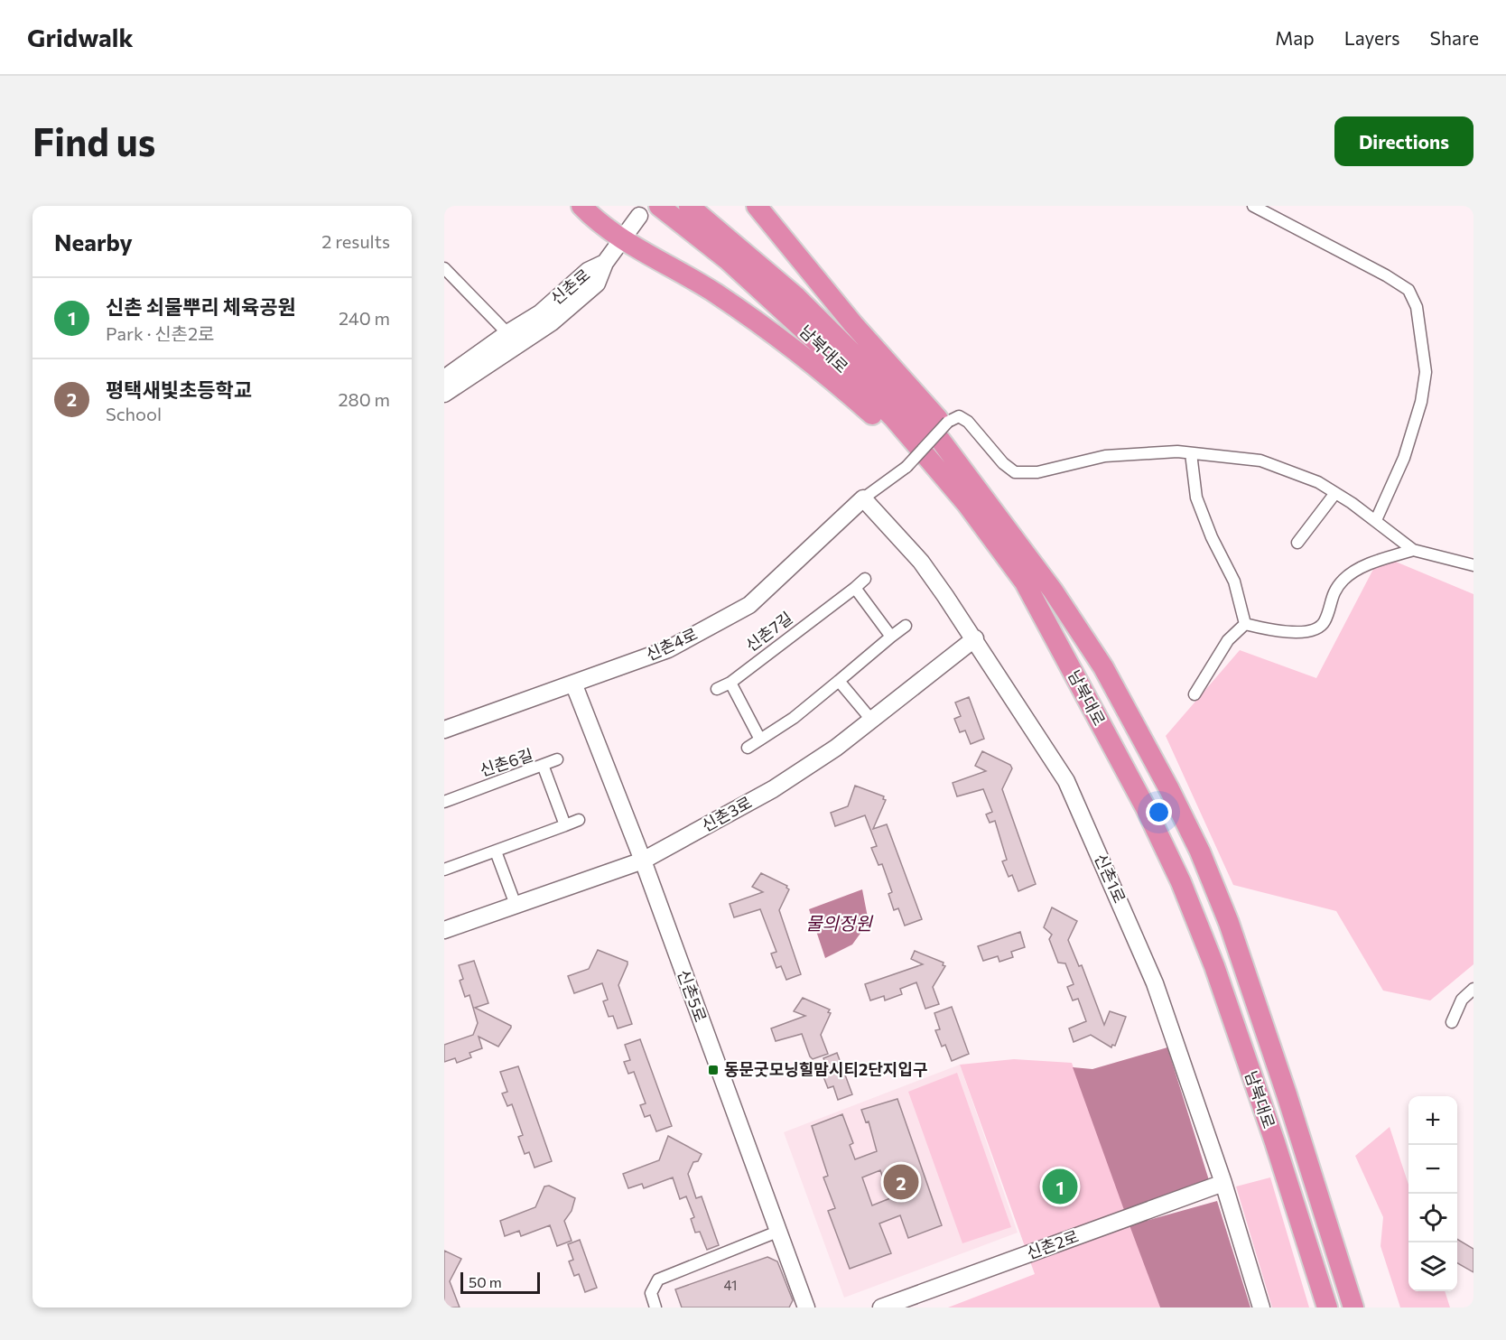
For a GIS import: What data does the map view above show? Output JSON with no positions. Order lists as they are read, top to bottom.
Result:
{
  "streets": {
    "highway": ["남북대로"],
    "street": [
      "신촌로",
      "신촌7길",
      "신촌4로",
      "신촌6길",
      "신촌3로",
      "신촌1로",
      "신촌5로",
      "신촌2로"
    ]
  },
  "crossings": [
    ["신촌4로", "신촌1로"],
    ["신촌4로", "신촌5로"],
    ["신촌3로", "신촌1로"],
    ["신촌3로", "신촌5로"],
    ["신촌1로", "신촌2로"]
  ],
  "water": ["물의정원"],
  "places": {
    "transit": ["동문굿모닝힐맘시티2단지입구"]
  },
  "house_numbers": ["41"],
  "scale_bar": "50 m",
  "page": {
    "header": "Gridwalk",
    "nav": ["Map", "Layers", "Share"],
    "buttons": "Directions",
    "title": "Find us",
    "heading": ["Nearby", "2 results"],
    "list": [
      {
        "mark": "1",
        "name": "신촌 쇠물뿌리 체육공원",
        "note": "Park · 신촌2로",
        "value": "240 m"
      },
      {
        "mark": "2",
        "name": "평택새빛초등학교",
        "note": "School",
        "value": "280 m"
      }
    ],
    "map_buttons": ["+", "−"],
    "pins": ["2", "1"],
    "scale": "50 m"
  }
}
